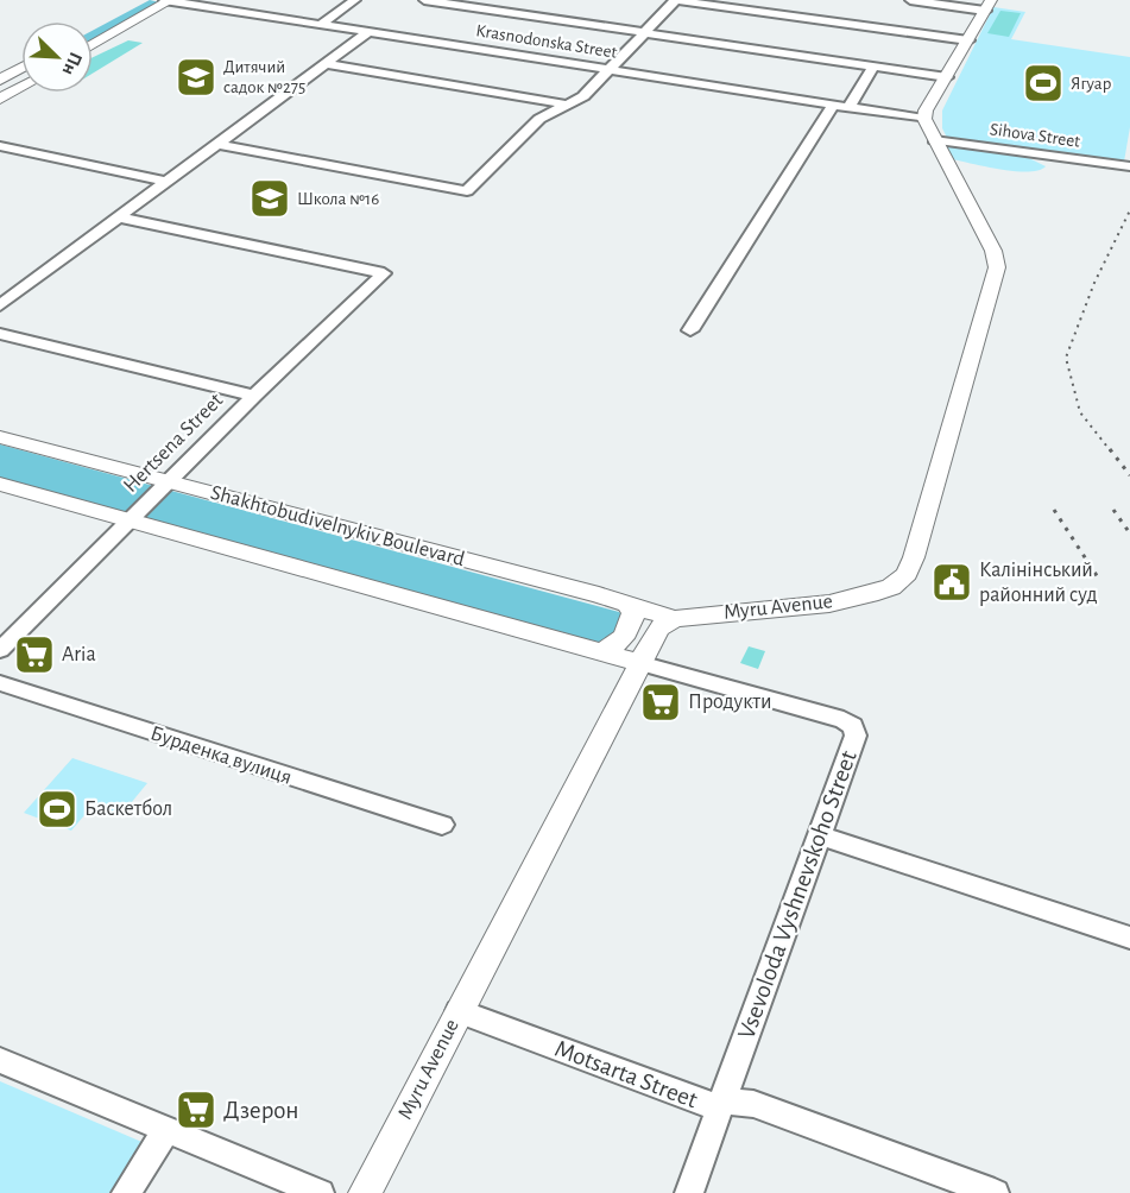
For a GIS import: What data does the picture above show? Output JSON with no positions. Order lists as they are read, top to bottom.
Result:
{
  "streets": {
    "main road": ["Shakhtobudivelnykiv Boulevard", "Myru Avenue"],
    "street": [
      "Krasnodonska Street",
      "Sihova Street",
      "Hertsena Street",
      "Бурденка вулиця",
      "Vsevoloda Vyshnevskoho Street",
      "Motsarta Street"
    ]
  },
  "crossings": [
    ["Krasnodonska Street", "Myru Avenue"],
    ["Sihova Street", "Myru Avenue"],
    ["Hertsena Street", "Shakhtobudivelnykiv Boulevard"],
    ["Shakhtobudivelnykiv Boulevard", "Myru Avenue"],
    ["Myru Avenue", "Vsevoloda Vyshnevskoho Street"],
    ["Myru Avenue", "Motsarta Street"],
    ["Vsevoloda Vyshnevskoho Street", "Motsarta Street"]
  ],
  "places": {
    "school or university": ["Дитячий садок №275", "Школа №16"],
    "sports": ["Ягуар", "Баскетбол"],
    "public building": ["Калінінський районний суд"],
    "supermarket": ["Aria", "Продукти", "Дзерон"]
  },
  "north": "bottom right"
}
